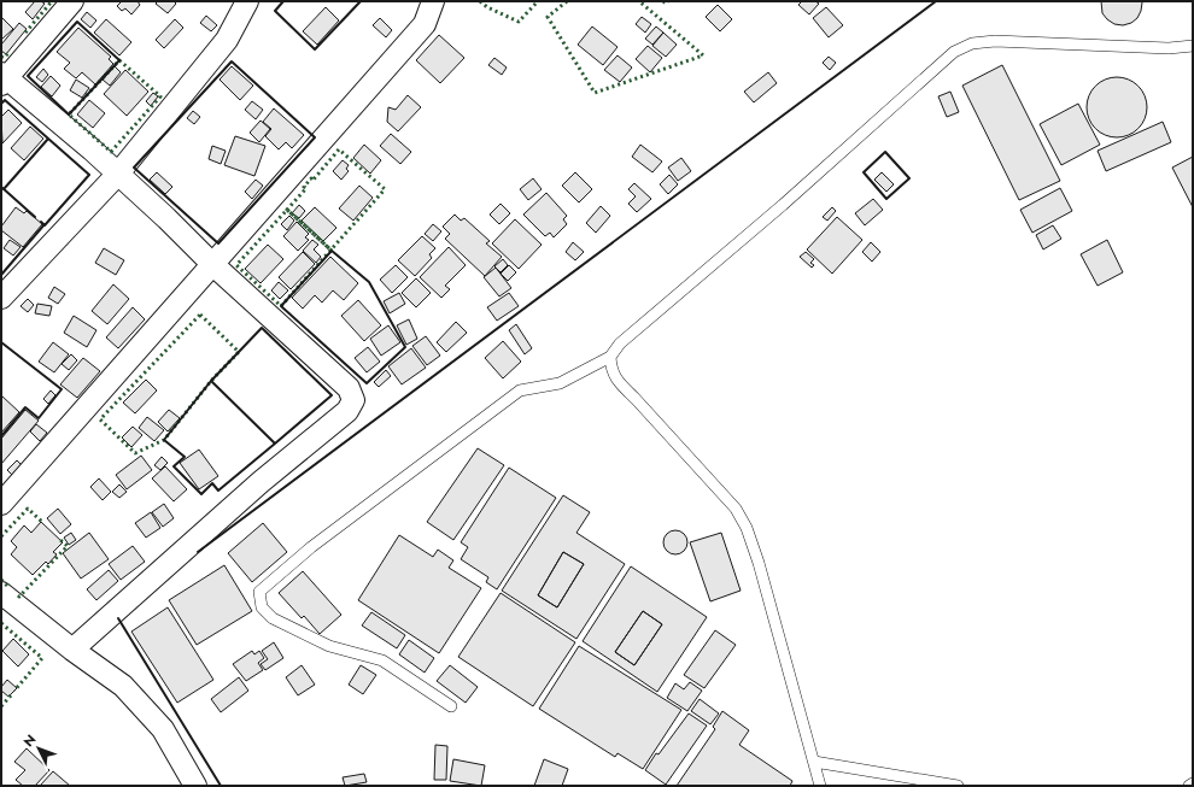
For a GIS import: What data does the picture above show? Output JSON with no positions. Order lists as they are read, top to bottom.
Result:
{
  "north": "top left"
}
